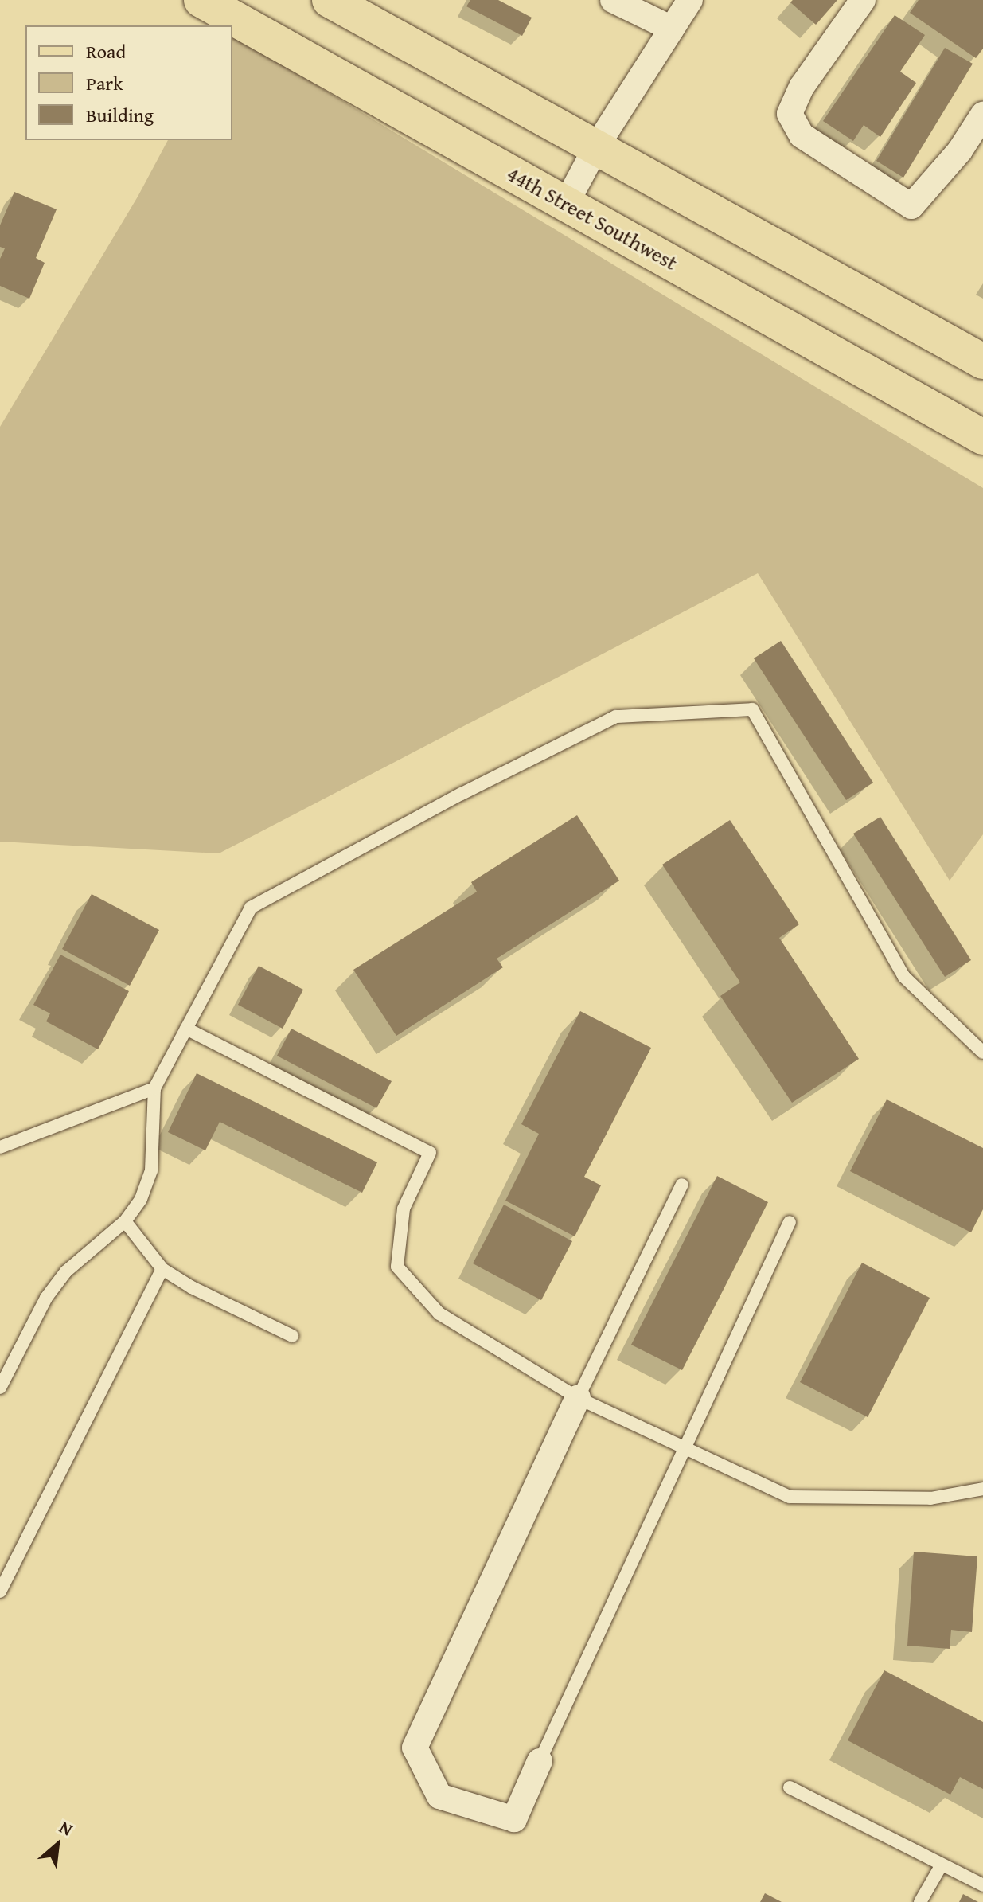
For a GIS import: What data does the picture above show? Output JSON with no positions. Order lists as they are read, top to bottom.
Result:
{
  "streets": {
    "main road": ["44th Street Southwest"]
  },
  "legend": ["Road", "Park", "Building"],
  "north": "top right"
}
